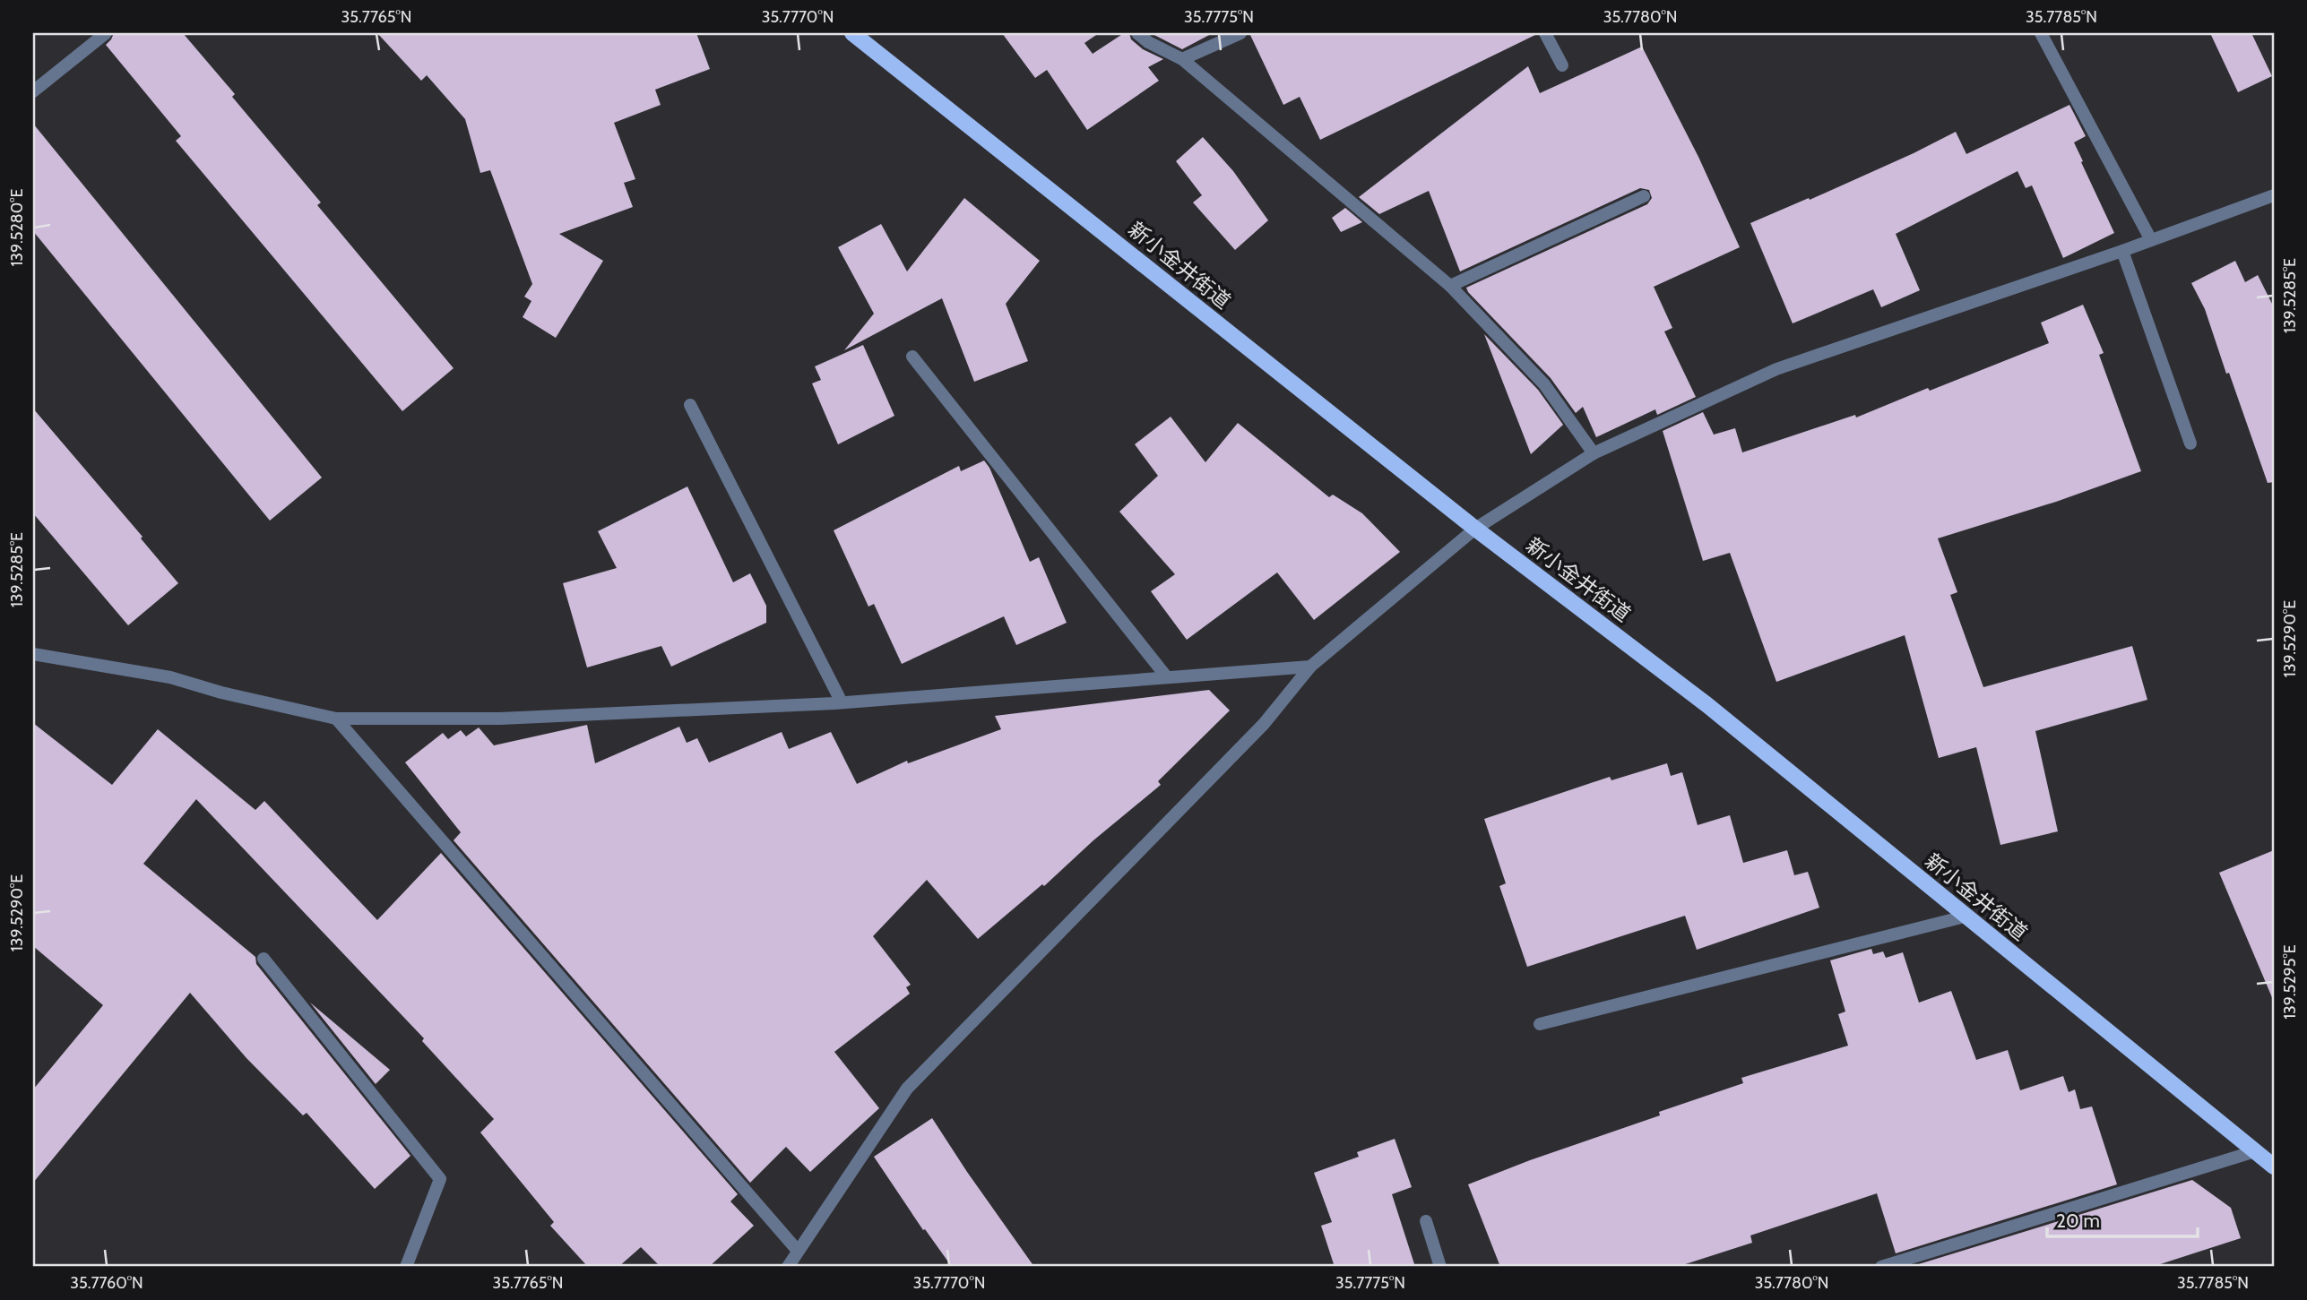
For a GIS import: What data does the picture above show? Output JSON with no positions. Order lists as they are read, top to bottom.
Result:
{
  "streets": {
    "main road": ["新小金井街道"]
  },
  "scale_bar": "20 m",
  "coordinates": [
    "35.7765°N",
    "35.7770°N",
    "35.7775°N",
    "35.7780°N",
    "35.7785°N",
    "139.5280°E",
    "139.5285°E",
    "139.5290°E",
    "139.5295°E",
    "35.7760°N"
  ]
}
